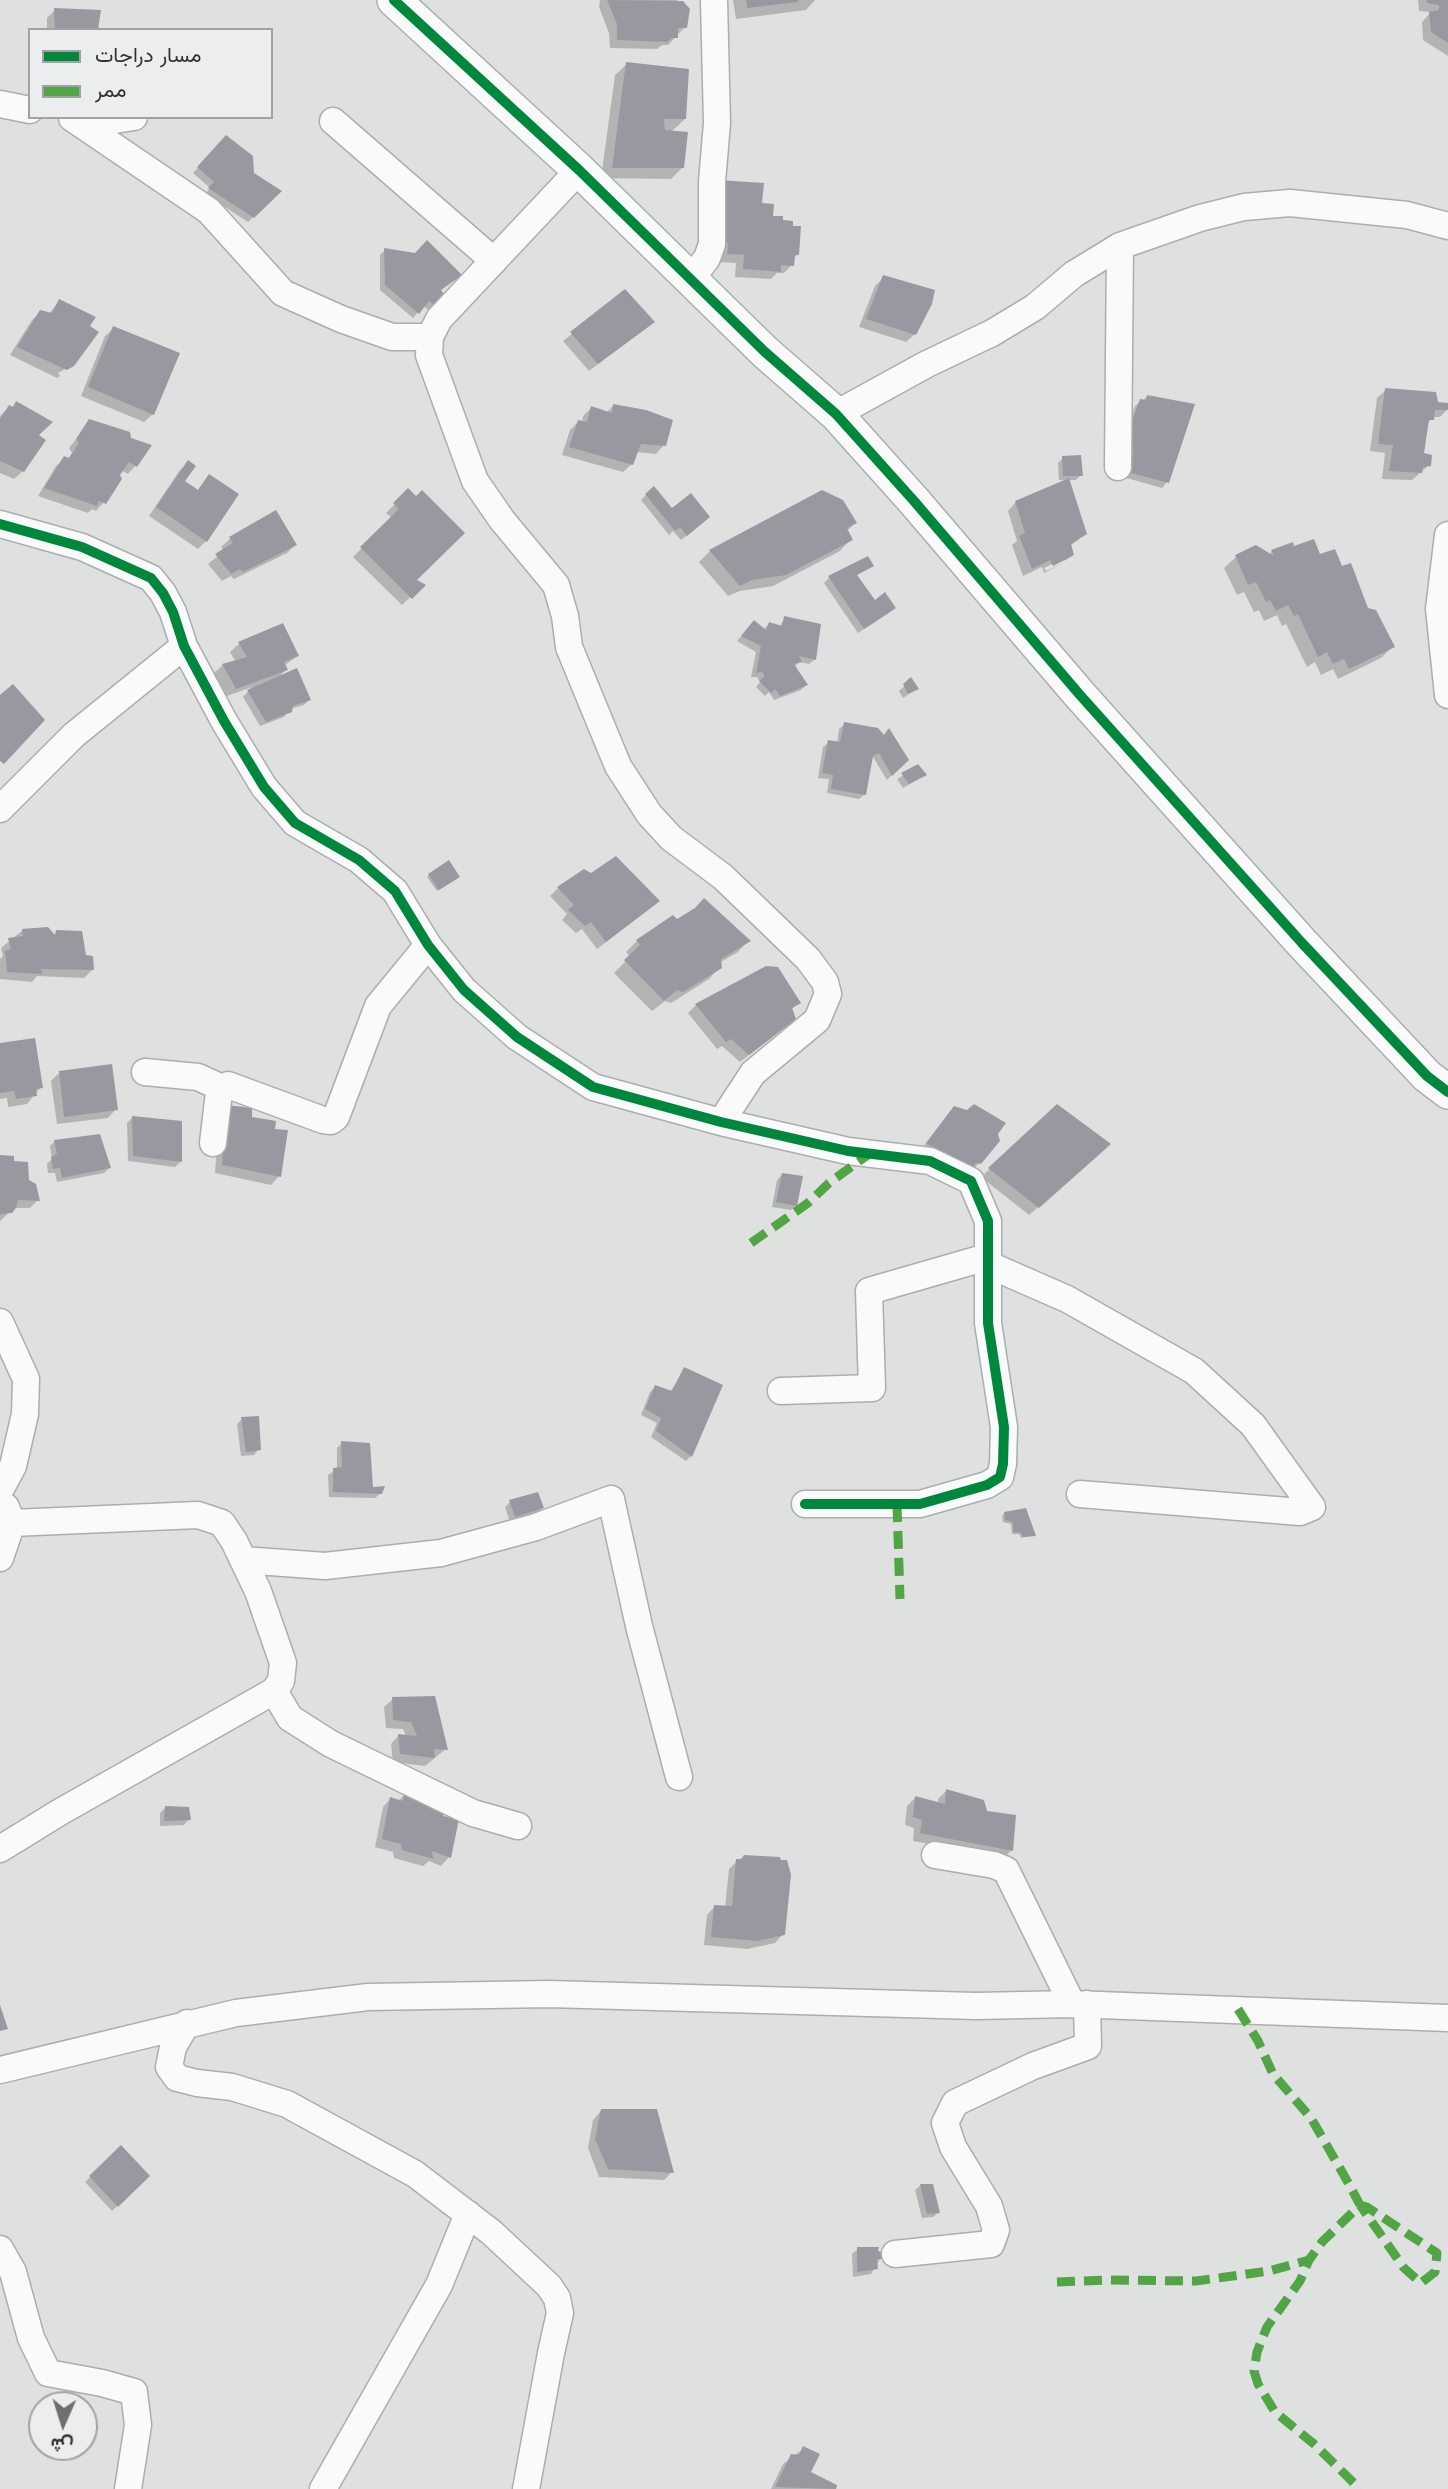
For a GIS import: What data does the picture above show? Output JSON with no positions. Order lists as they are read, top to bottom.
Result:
{
  "legend": ["مسار دراجات", "ممر"],
  "north": "bottom"
}
